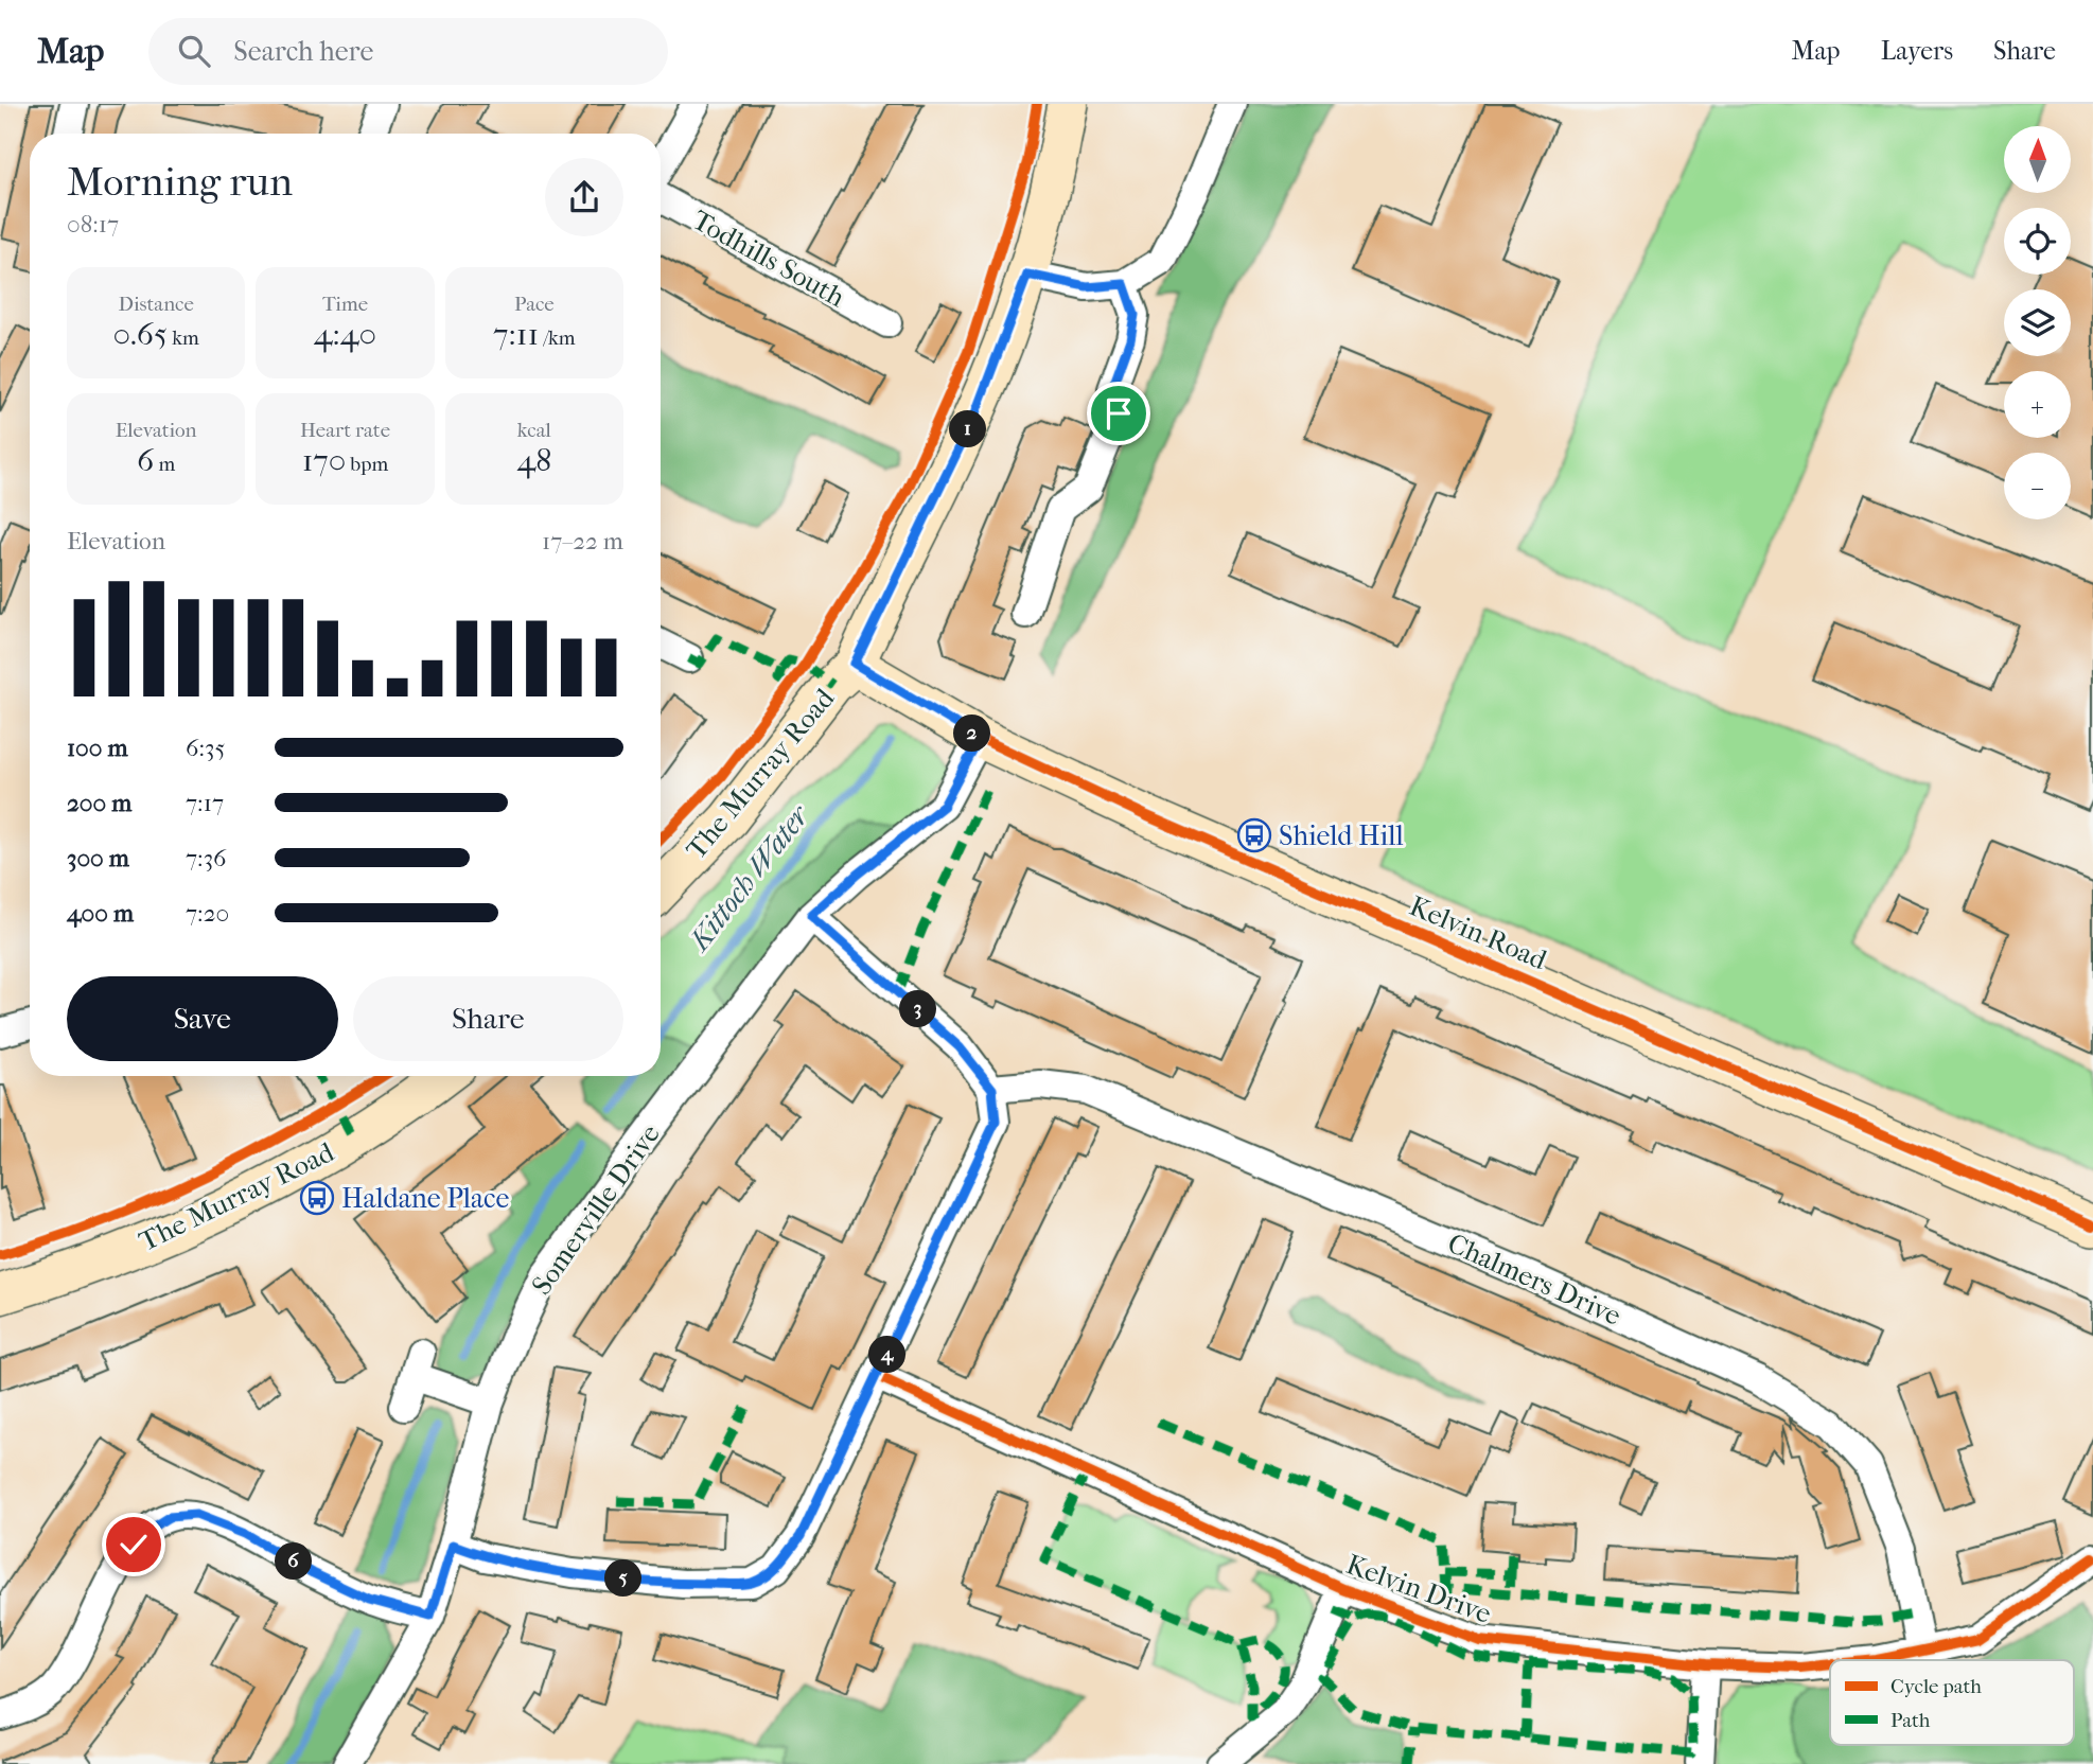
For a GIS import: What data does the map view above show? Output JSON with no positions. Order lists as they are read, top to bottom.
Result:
{
  "streets": {
    "street": [
      "Todhills South",
      "The Murray Road",
      "Kelvin Road",
      "Somerville Drive",
      "Chalmers Drive",
      "Kelvin Drive"
    ]
  },
  "crossings": [
    ["The Murray Road", "Kelvin Road"],
    ["Kelvin Road", "Somerville Drive"],
    ["Chalmers Drive", "Kelvin Drive"]
  ],
  "water": ["Kittoch Water"],
  "places": {
    "bus stop": ["Shield Hill", "Haldane Place"]
  },
  "legend": ["Cycle path", "Path"],
  "north": "top",
  "page": {
    "header": "Map",
    "search": "Search here",
    "nav": ["Map", "Layers", "Share"],
    "map_buttons": ["+", "−"],
    "heading": ["Morning run", "08:17"],
    "stats": [
      ["Distance", "0.65 km"],
      ["Time", "4:40"],
      ["Pace", "7:11 /km"],
      ["Elevation", "6 m"],
      ["Heart rate", "170 bpm"],
      ["kcal", "48"]
    ],
    "pins": [
      "1",
      "2",
      "3",
      "4",
      "6",
      "5"
    ],
    "chart": ["Elevation", "17–22 m"],
    "list": [
      {
        "name": "100 m",
        "note": "6:35"
      },
      {
        "name": "200 m",
        "note": "7:17"
      },
      {
        "name": "300 m",
        "note": "7:36"
      },
      {
        "name": "400 m",
        "note": "7:20"
      }
    ],
    "buttons": ["Save", "Share"]
  }
}
